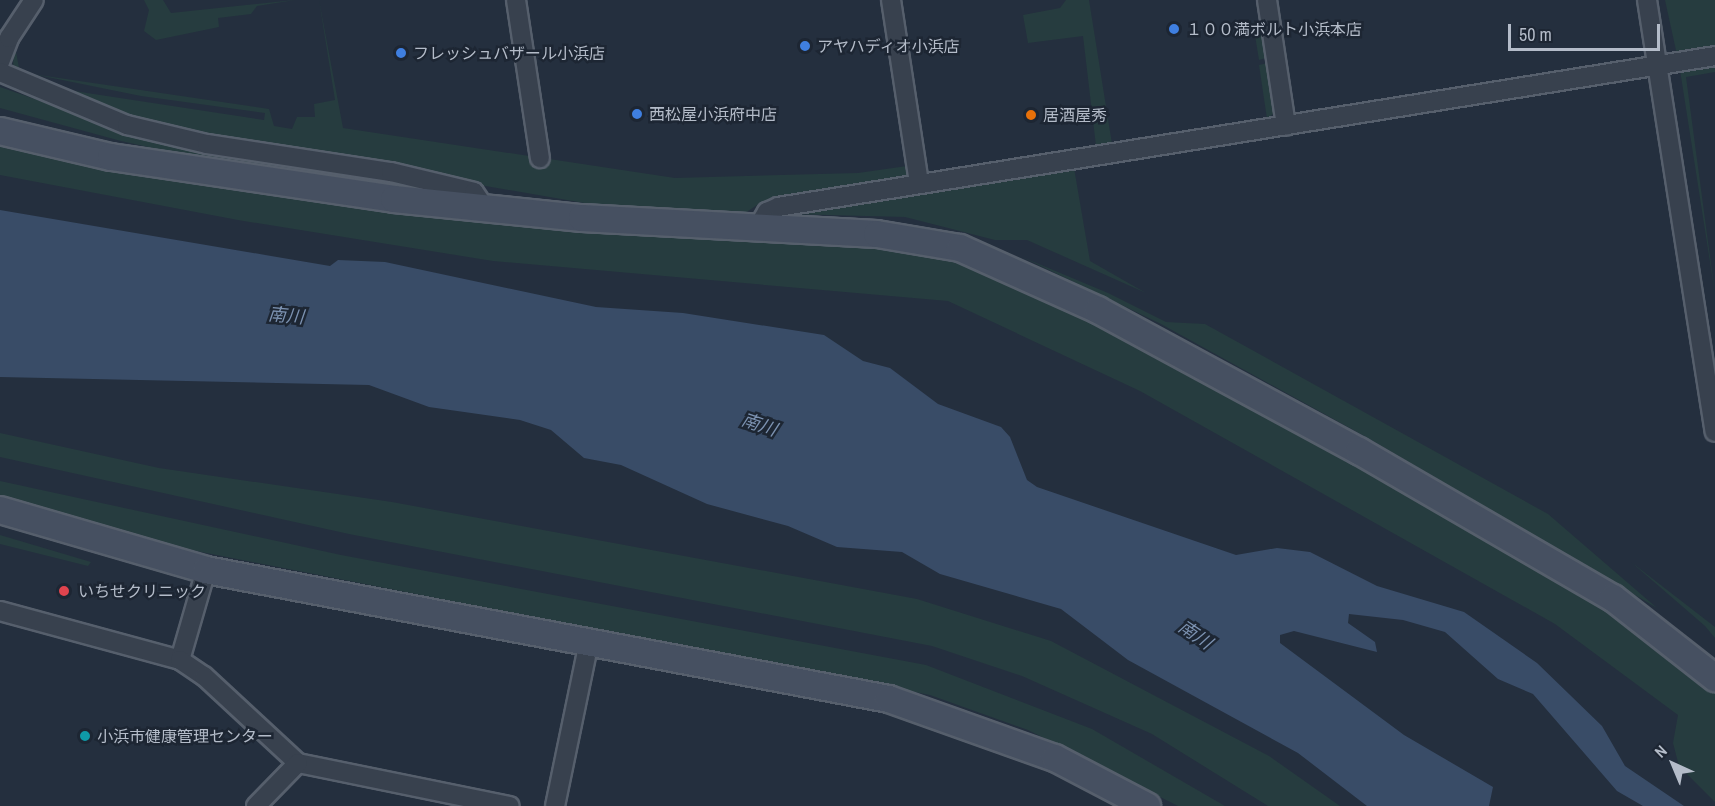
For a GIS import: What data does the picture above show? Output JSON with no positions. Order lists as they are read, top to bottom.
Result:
{
  "water": ["南川"],
  "places": [
    "１００満ボルト小浜本店",
    "アヤハディオ小浜店",
    "フレッシュバザール小浜店",
    "西松屋小浜府中店",
    "居酒屋秀",
    "いちせクリニック",
    "小浜市健康管理センター"
  ],
  "scale_bar": "50 m",
  "north": "top left"
}
